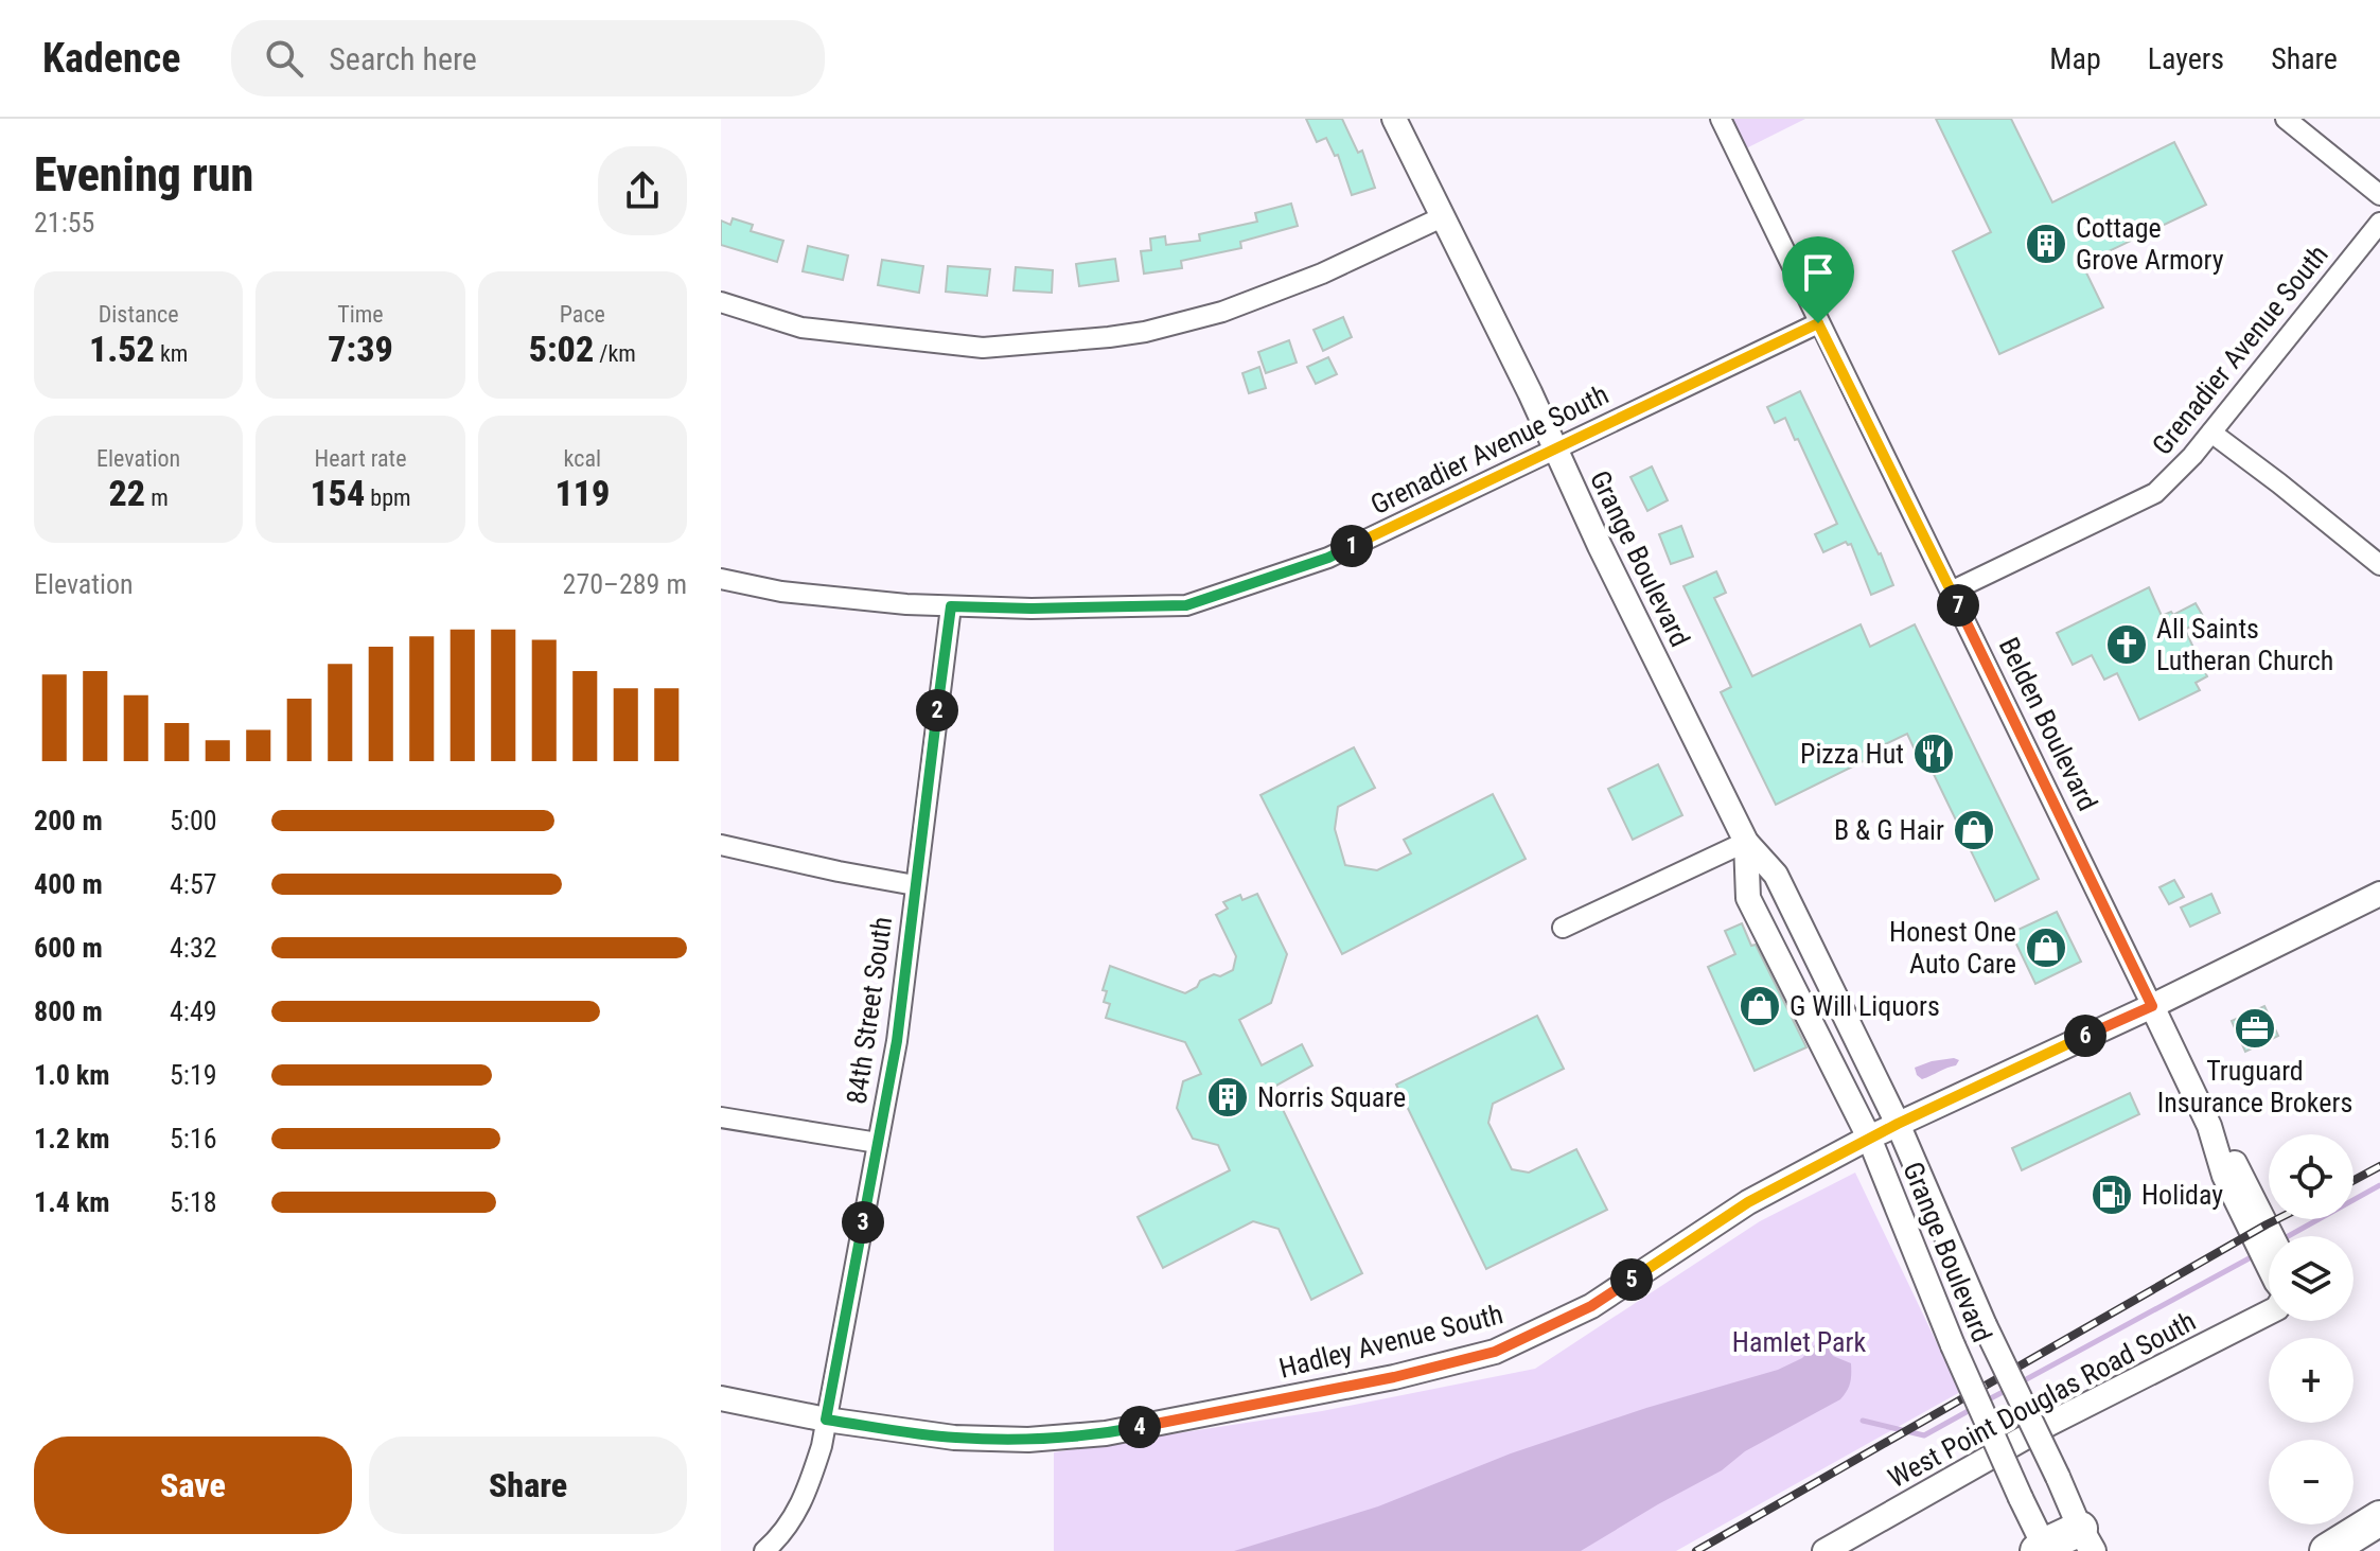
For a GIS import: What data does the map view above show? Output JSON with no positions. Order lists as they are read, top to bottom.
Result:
{
  "streets": {
    "street": [
      "Grenadier Avenue South",
      "Grange Boulevard",
      "Belden Boulevard",
      "84th Street South",
      "Hadley Avenue South",
      "West Point Douglas Road South"
    ]
  },
  "crossings": [
    ["Grenadier Avenue South", "Grange Boulevard"],
    ["Grenadier Avenue South", "Belden Boulevard"],
    ["Grenadier Avenue South", "84th Street South"],
    ["Grange Boulevard", "Hadley Avenue South"],
    ["Belden Boulevard", "Hadley Avenue South"],
    ["84th Street South", "Hadley Avenue South"]
  ],
  "parks": ["Hamlet Park"],
  "places": {
    "building": ["Cottage Grove Armory", "Norris Square"],
    "church": ["All Saints Lutheran Church"],
    "restaurant": ["Pizza Hut"],
    "shop": ["B & G Hair", "Honest One Auto Care", "G Will Liquors"],
    "office": ["Truguard Insurance Brokers"],
    "fuel station": ["Holiday"]
  },
  "page": {
    "header": "Kadence",
    "search": "Search here",
    "nav": ["Map", "Layers", "Share"],
    "heading": ["Evening run", "21:55"],
    "stats": [
      ["Distance", "1.52 km"],
      ["Time", "7:39"],
      ["Pace", "5:02 /km"],
      ["Elevation", "22 m"],
      ["Heart rate", "154 bpm"],
      ["kcal", "119"]
    ],
    "pins": [
      "1",
      "7",
      "2",
      "6",
      "3",
      "5",
      "4"
    ],
    "chart": ["Elevation", "270–289 m"],
    "list": [
      {
        "name": "200 m",
        "note": "5:00"
      },
      {
        "name": "400 m",
        "note": "4:57"
      },
      {
        "name": "600 m",
        "note": "4:32"
      },
      {
        "name": "800 m",
        "note": "4:49"
      },
      {
        "name": "1.0 km",
        "note": "5:19"
      },
      {
        "name": "1.2 km",
        "note": "5:16"
      },
      {
        "name": "1.4 km",
        "note": "5:18"
      }
    ],
    "map_buttons": ["+", "−"],
    "buttons": ["Save", "Share"]
  }
}
